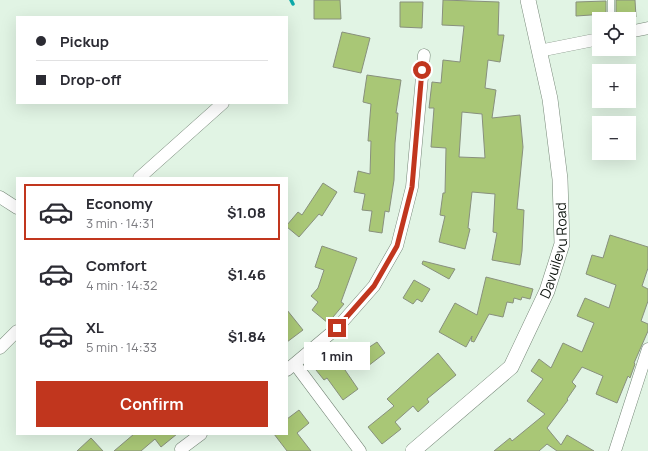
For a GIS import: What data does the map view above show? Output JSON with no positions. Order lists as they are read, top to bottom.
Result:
{
  "streets": {
    "street": ["Davuilevu Road"]
  },
  "page": {
    "map_buttons": ["+", "−"],
    "banner": ["Pickup", "Drop-off"],
    "list": [
      {
        "name": "Economy",
        "note": "3 min · 14:31",
        "value": "$1.08"
      },
      {
        "name": "Comfort",
        "note": "4 min · 14:32",
        "value": "$1.46"
      },
      {
        "name": "XL",
        "note": "5 min · 14:33",
        "value": "$1.84"
      }
    ],
    "bubble": "1 min",
    "buttons": "Confirm"
  }
}
